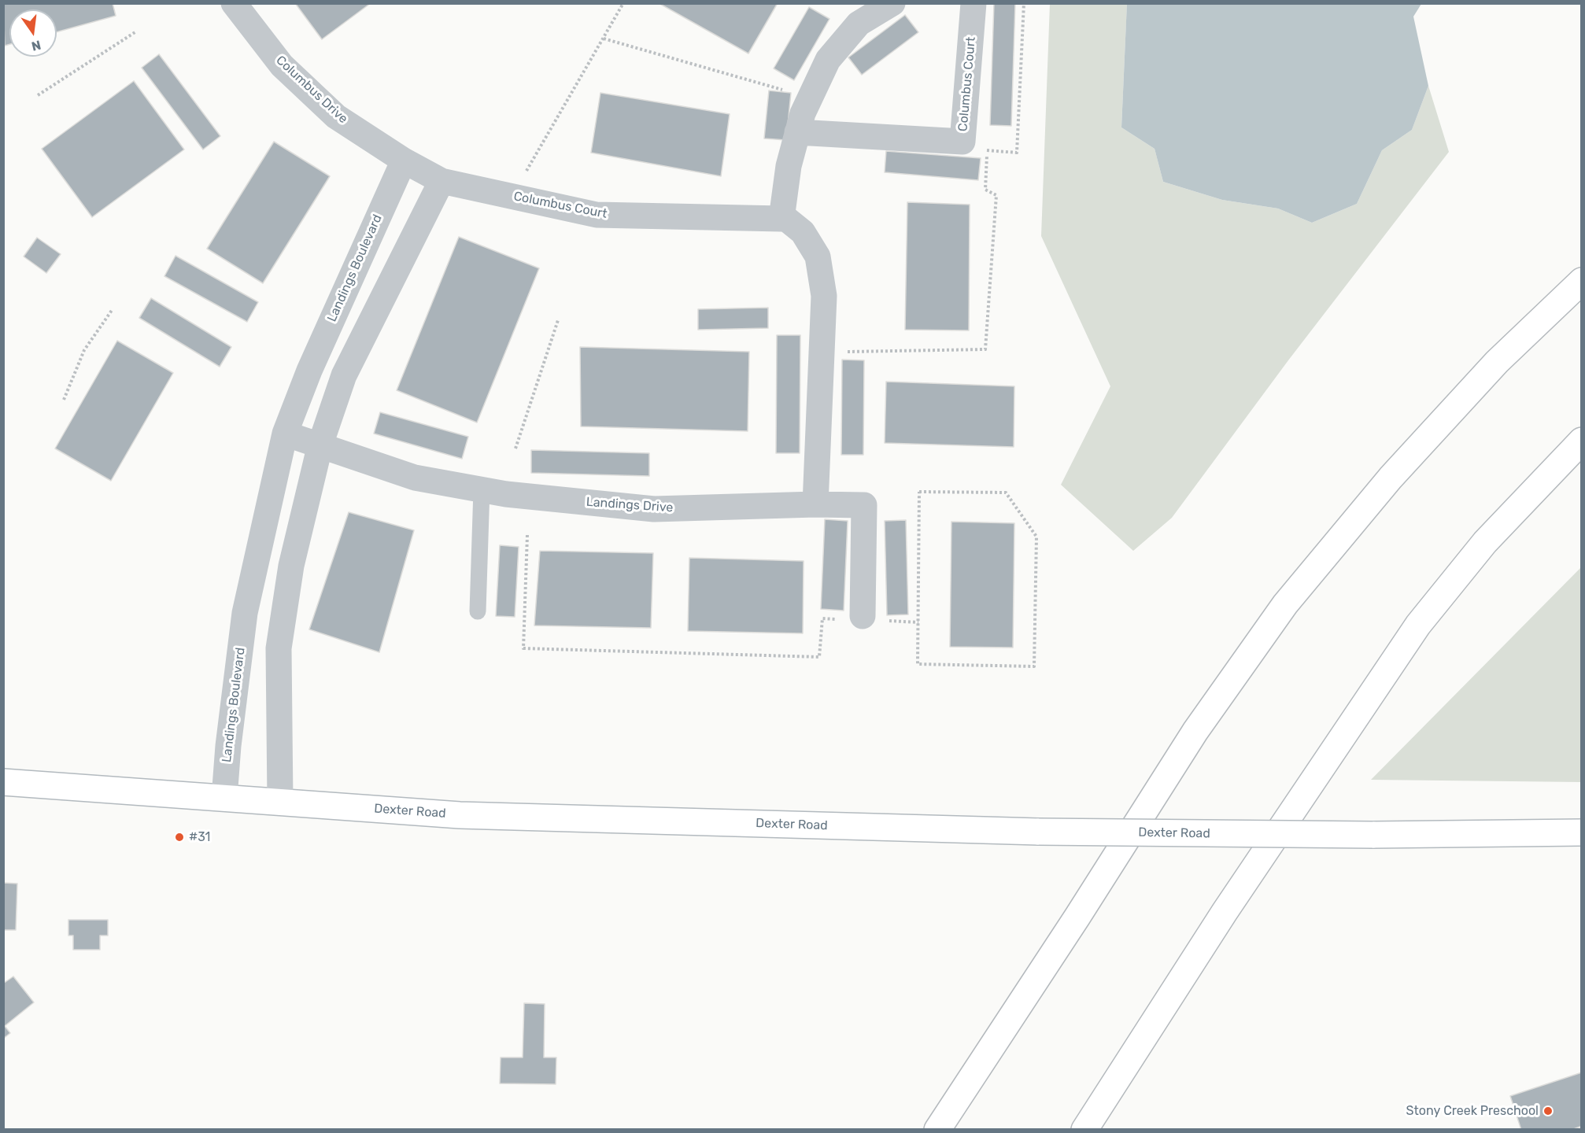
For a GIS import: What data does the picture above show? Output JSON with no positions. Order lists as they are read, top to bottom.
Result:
{
  "streets": {
    "main road": ["Dexter Road"],
    "street": [
      "Columbus Court",
      "Columbus Drive",
      "Landings Boulevard",
      "Landings Drive"
    ]
  },
  "crossings": [
    ["Columbus Court", "Columbus Drive"],
    ["Columbus Court", "Landings Boulevard"],
    ["Columbus Court", "Landings Drive"],
    ["Columbus Drive", "Landings Boulevard"],
    ["Landings Boulevard", "Dexter Road"]
  ],
  "places": ["#31", "Stony Creek Preschool"],
  "north": "bottom"
}
